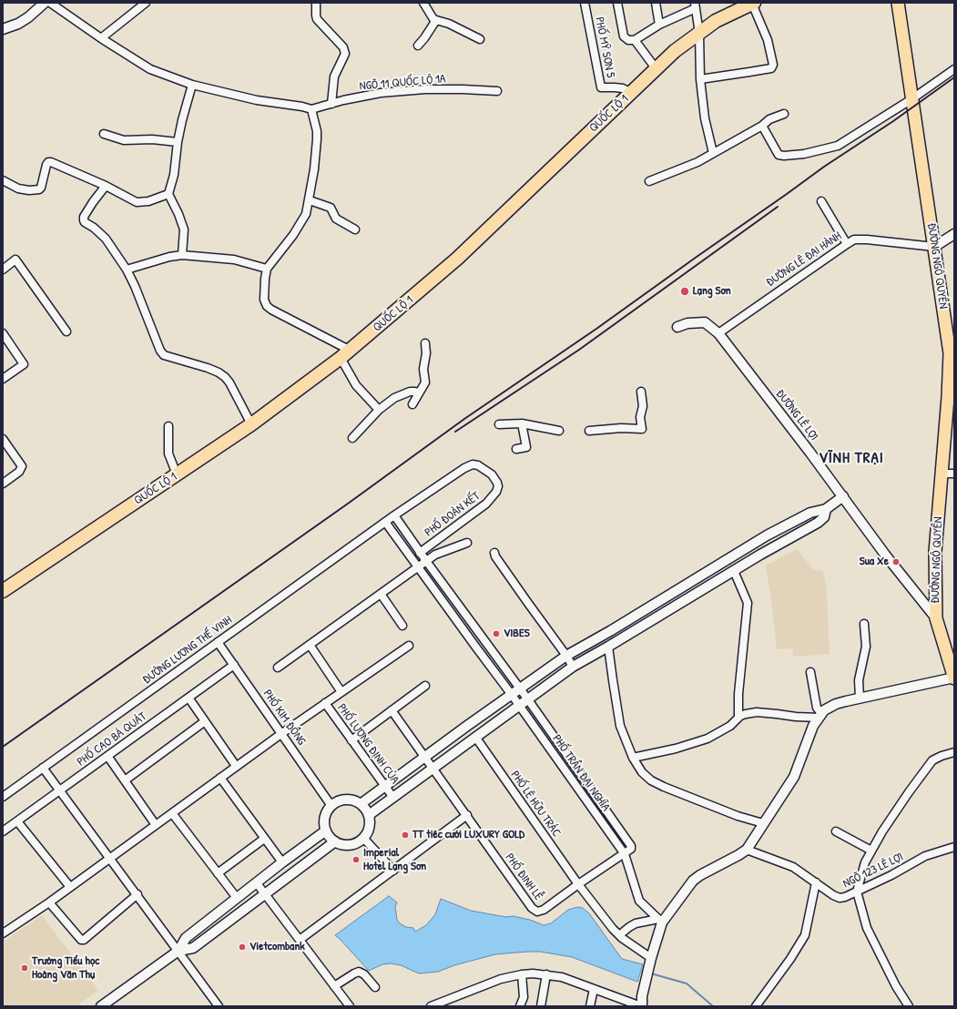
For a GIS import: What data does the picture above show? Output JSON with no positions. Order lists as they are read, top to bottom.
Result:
{
  "streets": {
    "highway": ["QUỐC LỘ 1"],
    "main road": ["ĐƯỜNG NGÔ QUYỀN"],
    "street": [
      "PHỐ MỸ SƠN 5",
      "NGÕ 11 QUỐC LỘ 1A",
      "ĐƯỜNG LÊ ĐẠI HÀNH",
      "ĐƯỜNG LÊ LỢI",
      "PHỐ ĐOÀN KẾT",
      "ĐƯỜNG LƯƠNG THẾ VINH",
      "PHỐ KIM ĐỒNG",
      "PHỐ CAO BÁ QUÁT",
      "PHỐ LƯƠNG ĐỊNH CỦA",
      "PHỐ TRẦN ĐẠI NGHĨA",
      "PHỐ LÊ HỮU TRÁC",
      "NGÕ 123 LÊ LỢI",
      "PHỐ ĐINH LỄ"
    ]
  },
  "crossings": [
    ["PHỐ MỸ SƠN 5", "QUỐC LỘ 1"],
    ["ĐƯỜNG LÊ ĐẠI HÀNH", "ĐƯỜNG NGÔ QUYỀN"],
    ["ĐƯỜNG LÊ ĐẠI HÀNH", "ĐƯỜNG LÊ LỢI"],
    ["ĐƯỜNG NGÔ QUYỀN", "ĐƯỜNG LÊ LỢI"],
    ["PHỐ ĐOÀN KẾT", "ĐƯỜNG LƯƠNG THẾ VINH"],
    ["ĐƯỜNG LƯƠNG THẾ VINH", "PHỐ KIM ĐỒNG"],
    ["PHỐ KIM ĐỒNG", "PHỐ CAO BÁ QUÁT"],
    ["PHỐ TRẦN ĐẠI NGHĨA", "PHỐ ĐINH LỄ"],
    ["PHỐ LÊ HỮU TRÁC", "PHỐ ĐINH LỄ"]
  ],
  "districts": ["VĨNH TRẠI"],
  "places": [
    "Lạng Sơn",
    "Sua Xe",
    "VIBES",
    "TT tiêc cưới LUXURY GOLD",
    "Imperial Hotel Lạng Sơn",
    "Vietcombank",
    "Trường Tiểu học Hoàng Văn Thụ"
  ]
}
